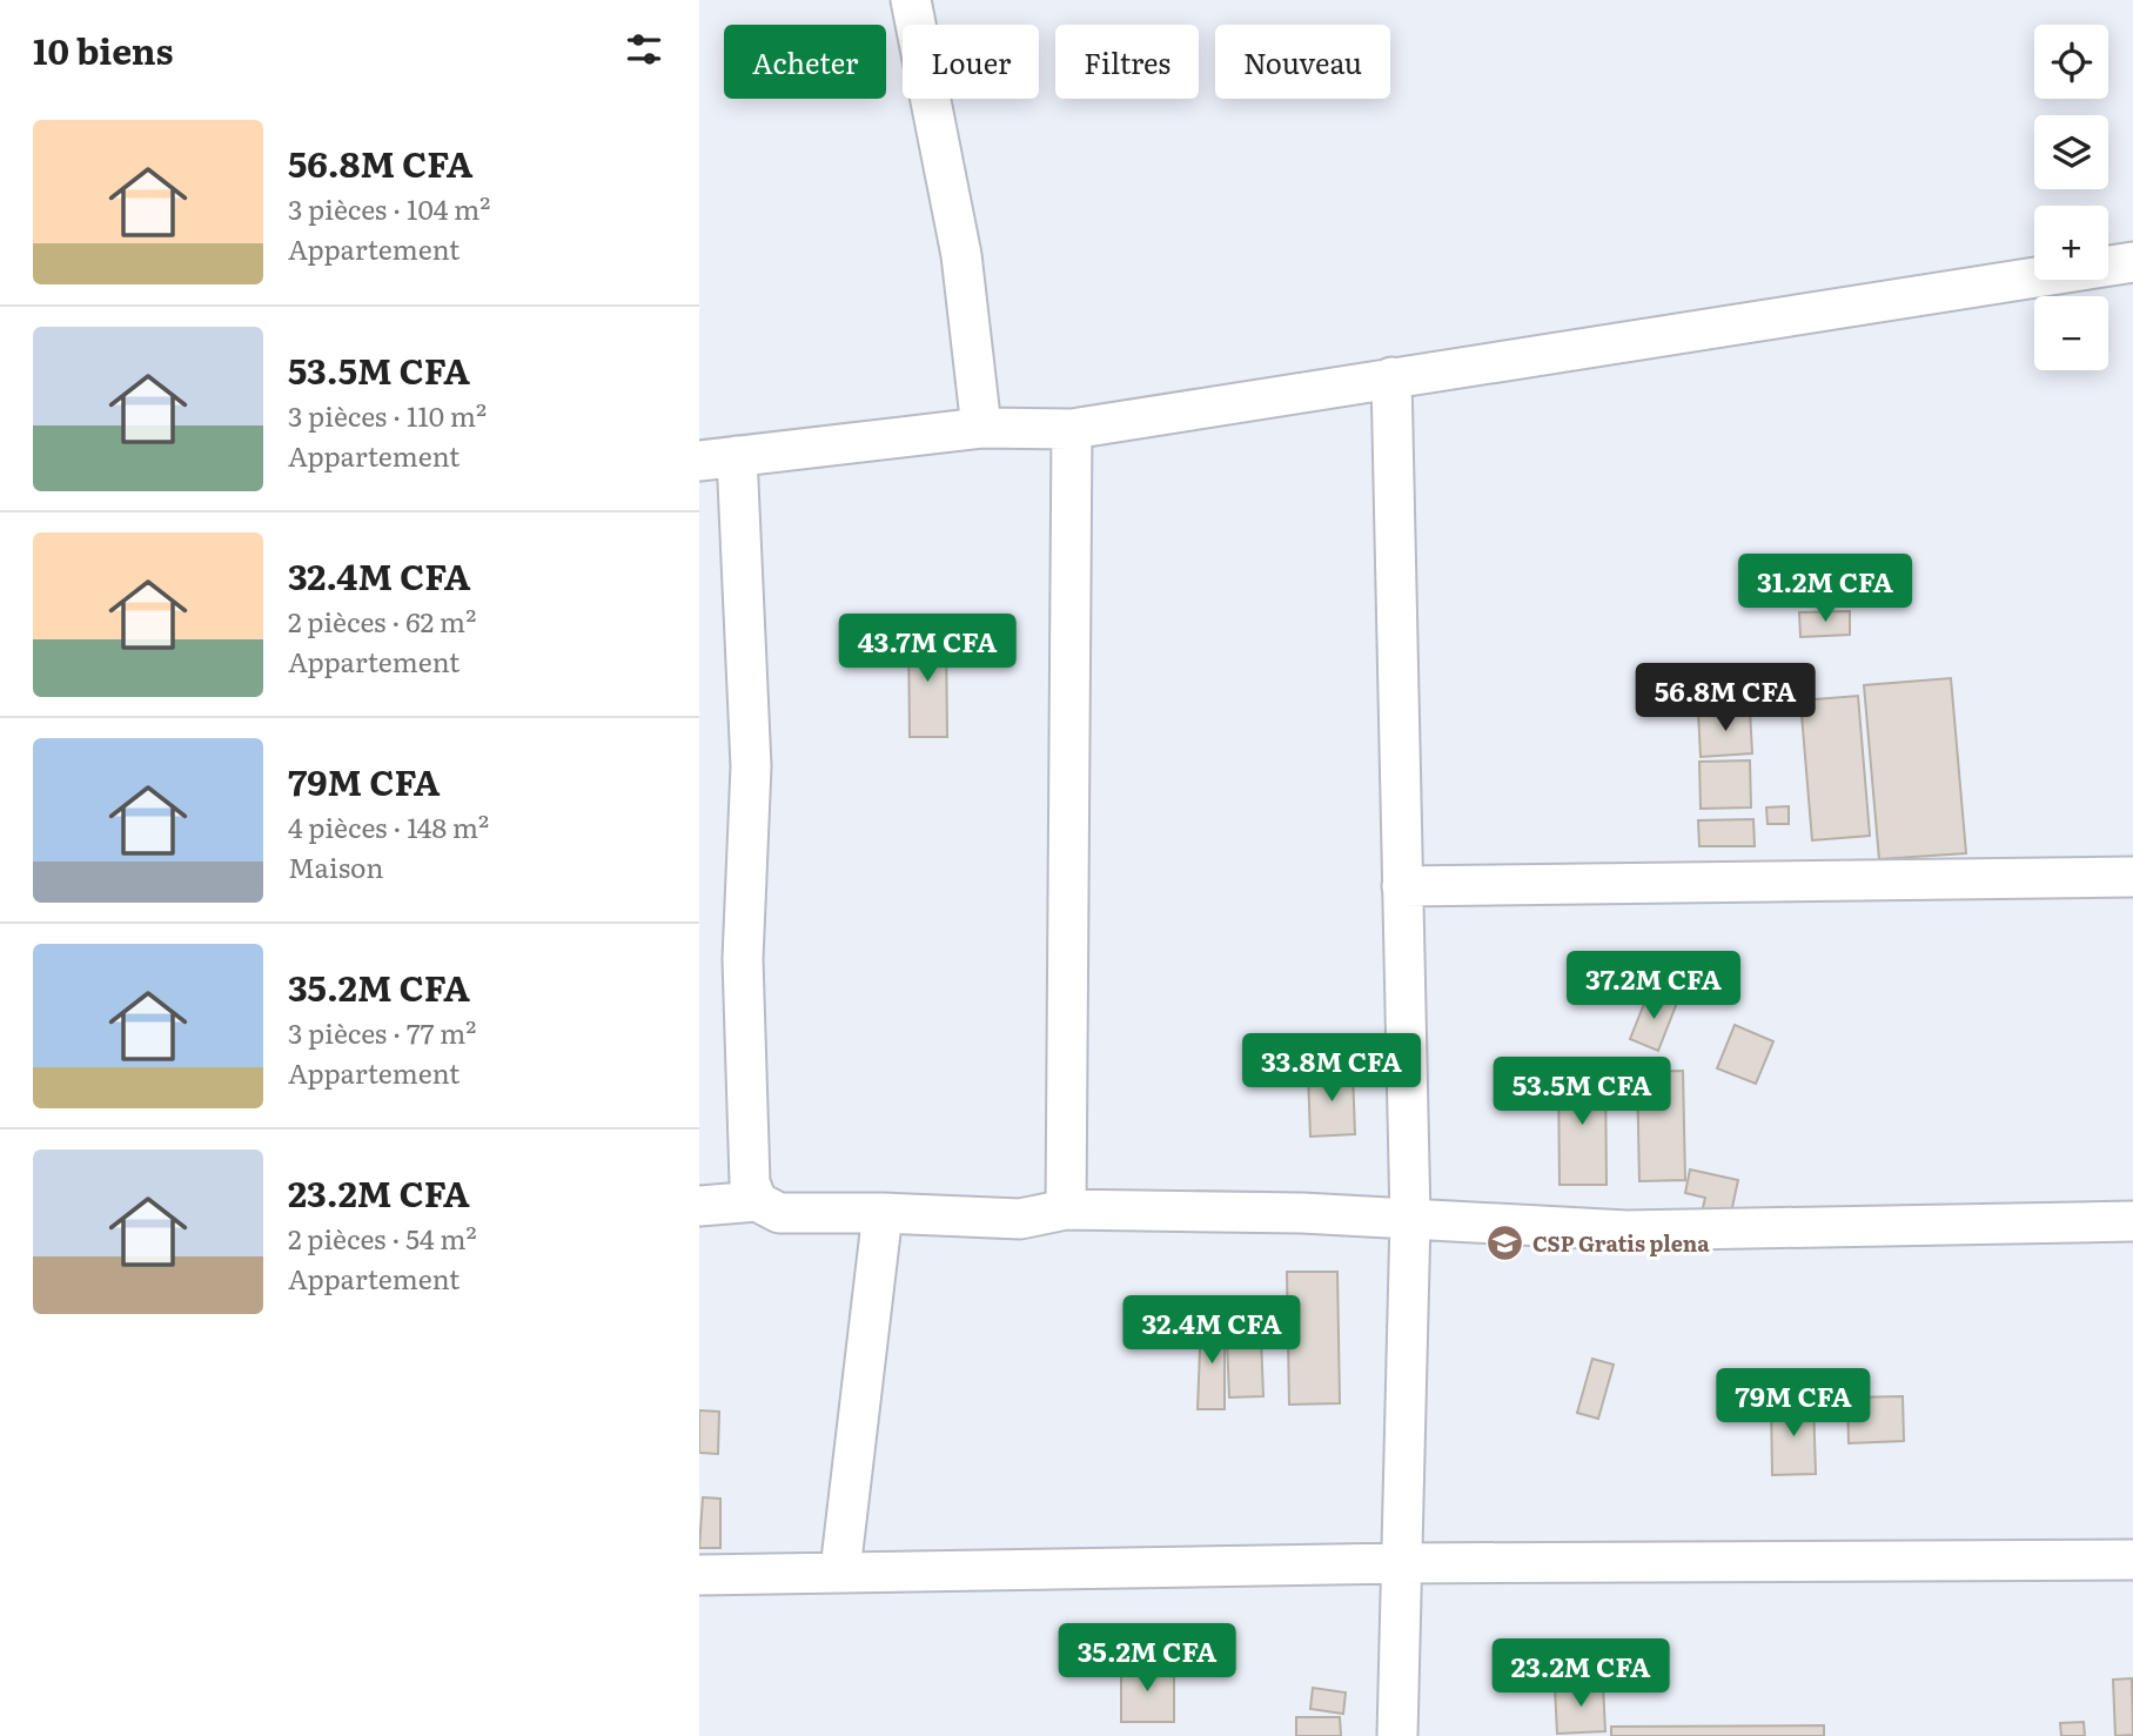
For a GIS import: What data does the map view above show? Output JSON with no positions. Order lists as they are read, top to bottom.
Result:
{
  "places": {
    "school or university": ["CSP Gratis plena"]
  },
  "page": {
    "heading": "10 biens",
    "map_buttons": ["+", "−"],
    "chip": [
      "Acheter",
      "Louer",
      "Filtres",
      "Nouveau"
    ],
    "list": [
      {
        "name": "56.8M CFA",
        "note": "3 pièces · 104 m² · Appartement"
      },
      {
        "name": "53.5M CFA",
        "note": "3 pièces · 110 m² · Appartement"
      },
      {
        "name": "32.4M CFA",
        "note": "2 pièces · 62 m² · Appartement"
      },
      {
        "name": "79M CFA",
        "note": "4 pièces · 148 m² · Maison"
      },
      {
        "name": "35.2M CFA",
        "note": "3 pièces · 77 m² · Appartement"
      },
      {
        "name": "23.2M CFA",
        "note": "2 pièces · 54 m² · Appartement"
      }
    ],
    "price": [
      "31.2M CFA",
      "43.7M CFA",
      "56.8M CFA",
      "37.2M CFA",
      "33.8M CFA",
      "53.5M CFA",
      "32.4M CFA",
      "79M CFA",
      "35.2M CFA",
      "23.2M CFA"
    ]
  }
}
